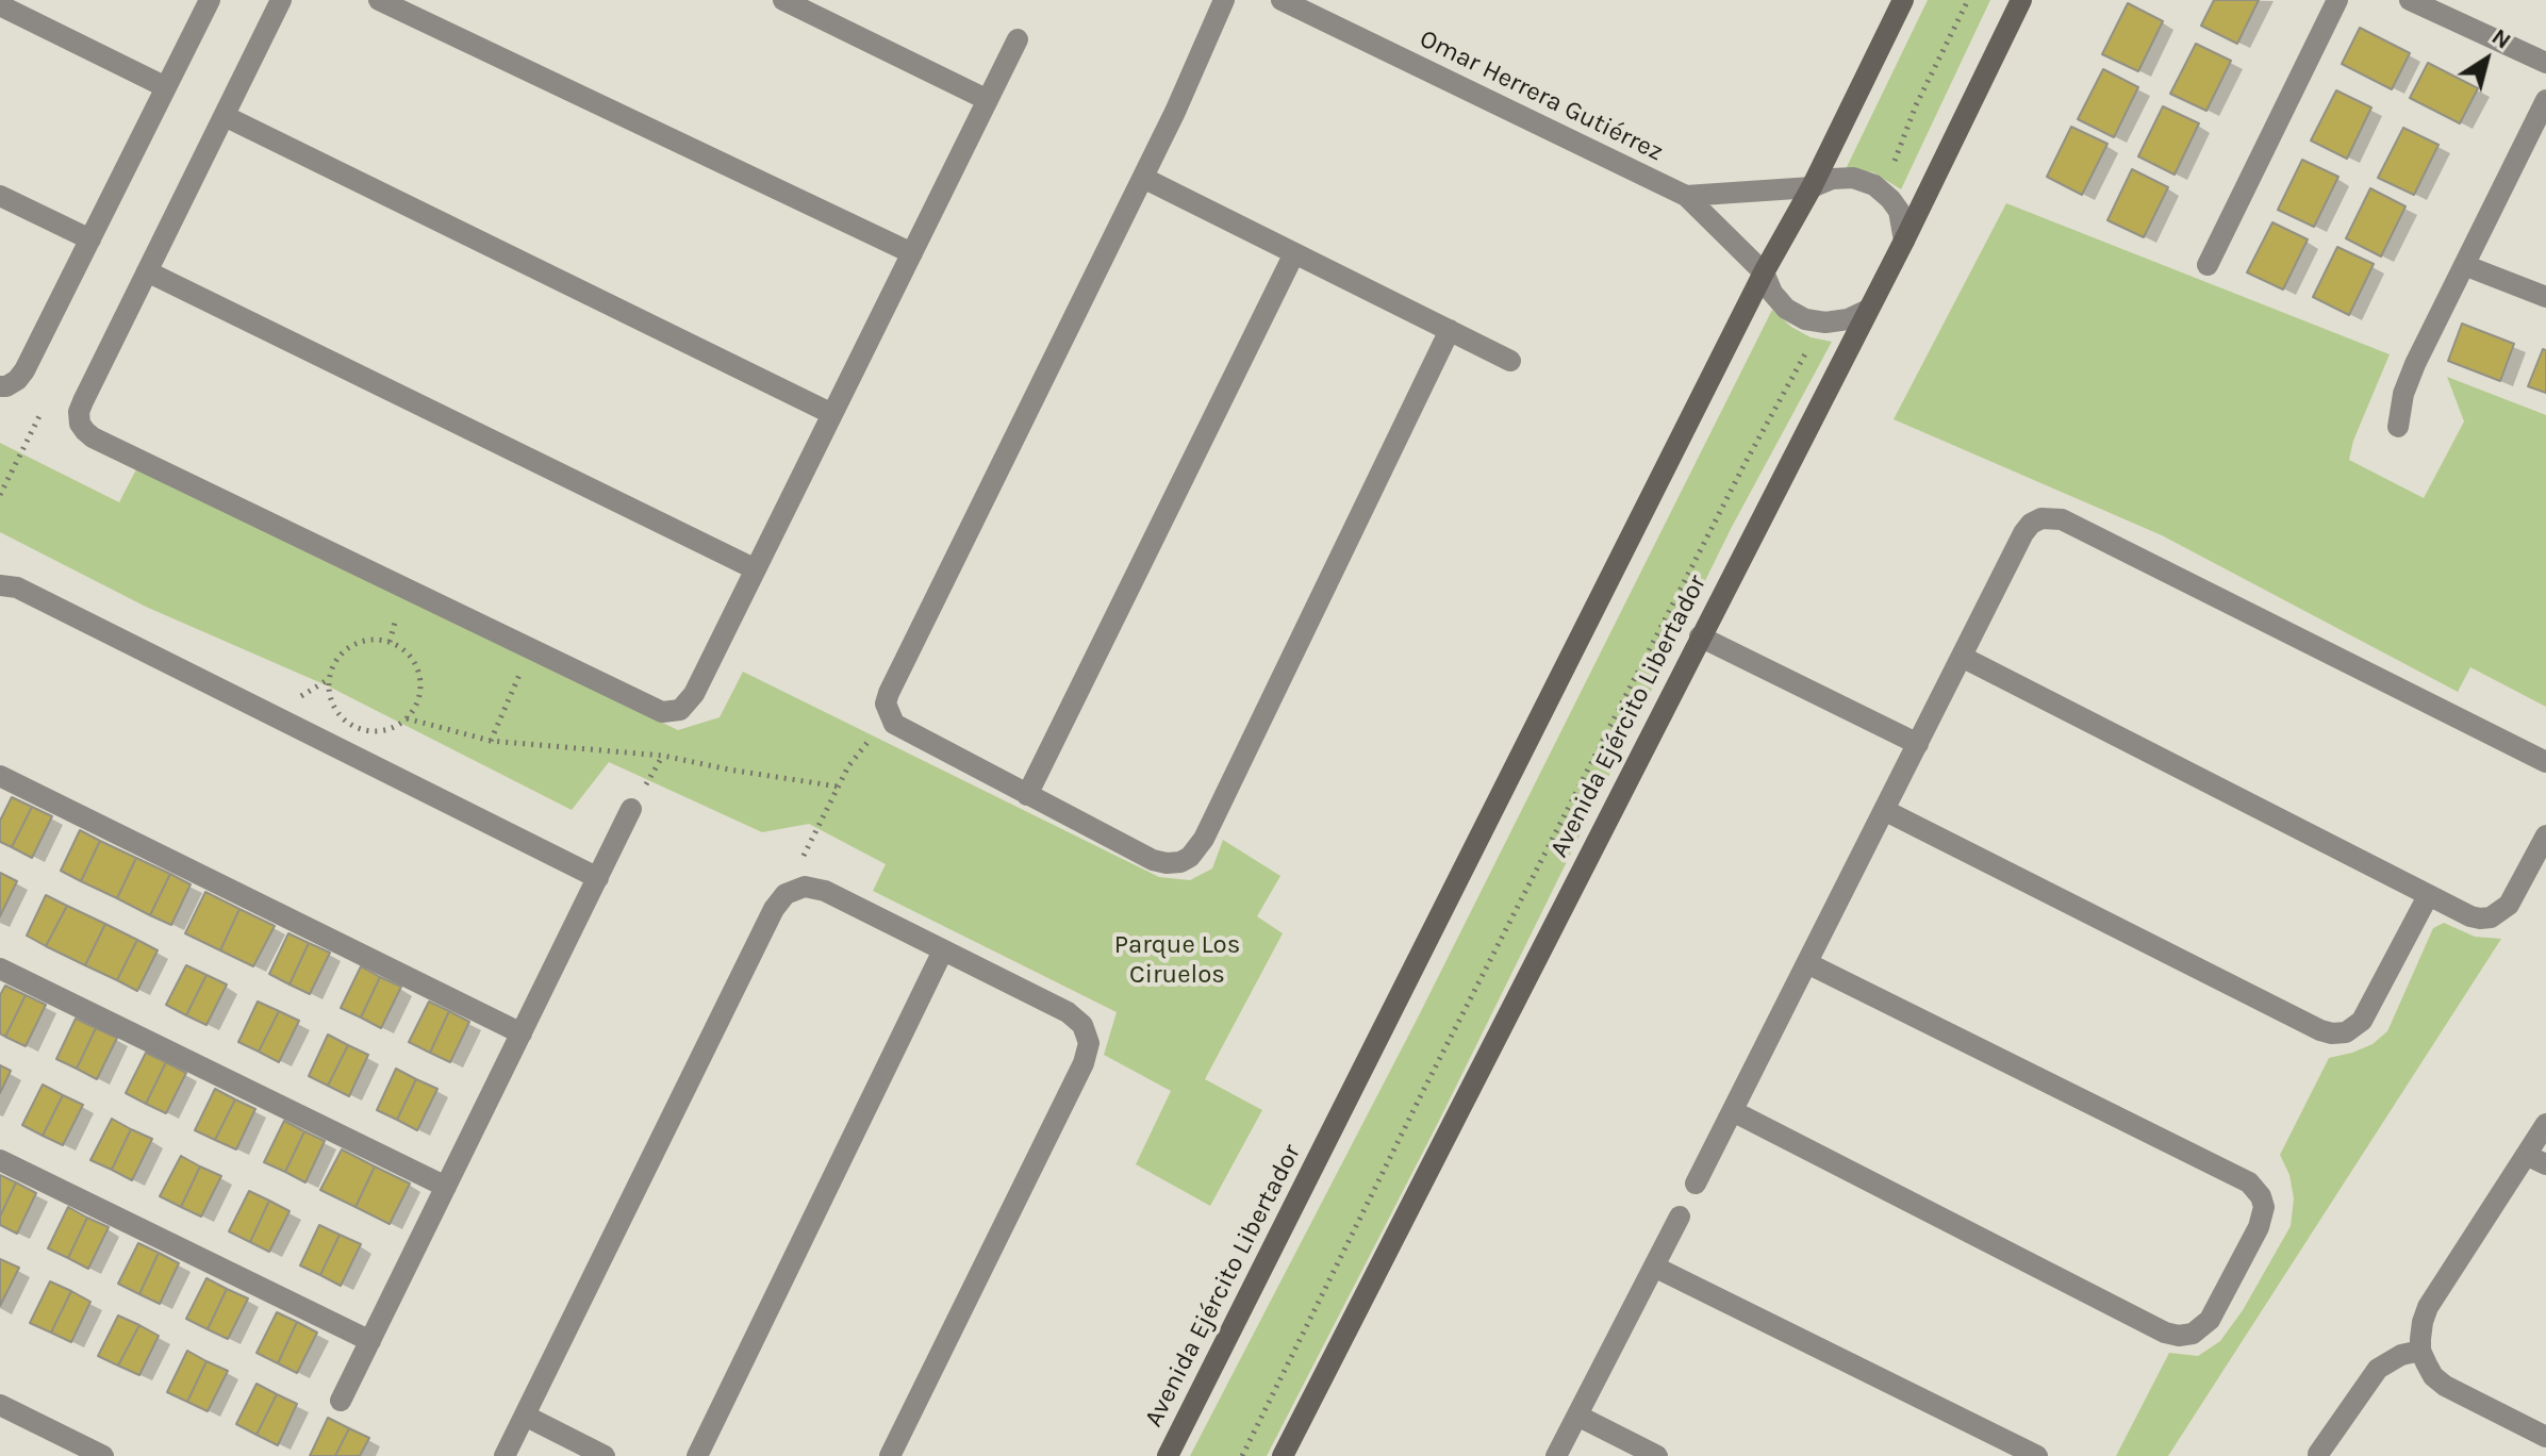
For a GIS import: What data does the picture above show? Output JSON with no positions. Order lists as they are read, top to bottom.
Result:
{
  "streets": {
    "main road": ["Avenida Ejército Libertador"],
    "street": ["Omar Herrera Gutiérrez"]
  },
  "crossings": [
    ["Omar Herrera Gutiérrez", "Avenida Ejército Libertador"]
  ],
  "parks": ["Parque Los Ciruelos"],
  "north": "top right"
}
